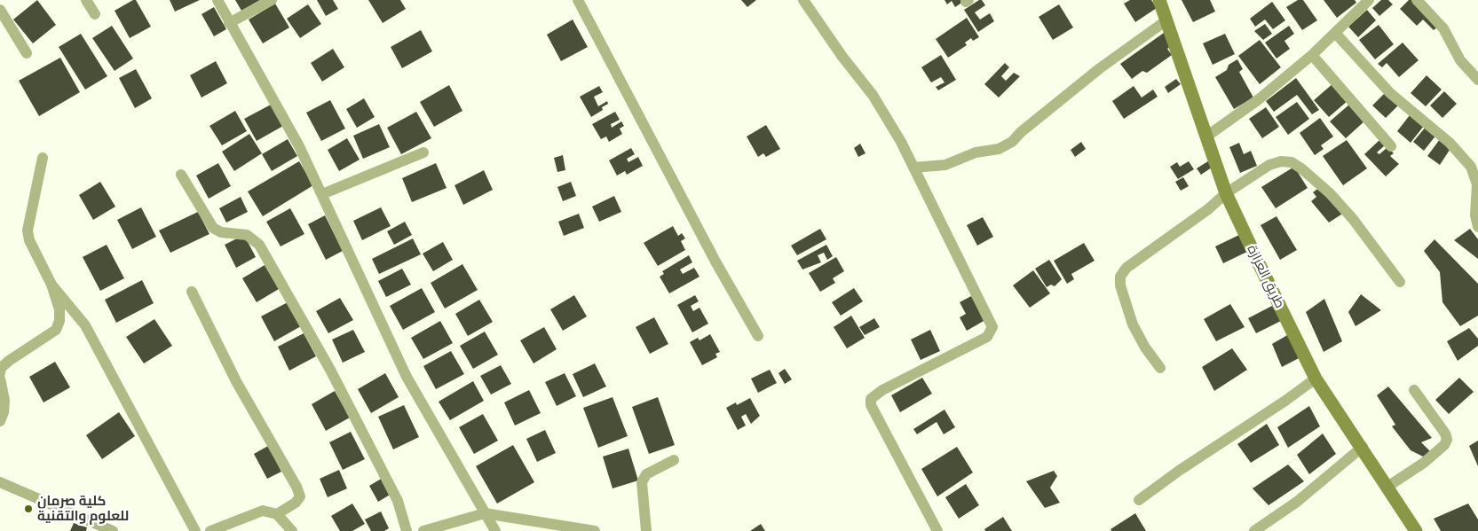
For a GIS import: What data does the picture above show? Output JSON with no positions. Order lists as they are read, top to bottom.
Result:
{
  "streets": {
    "street": ["طريق العزازة"]
  },
  "places": ["كلية صرمان للعلوم والتقنية"]
}
